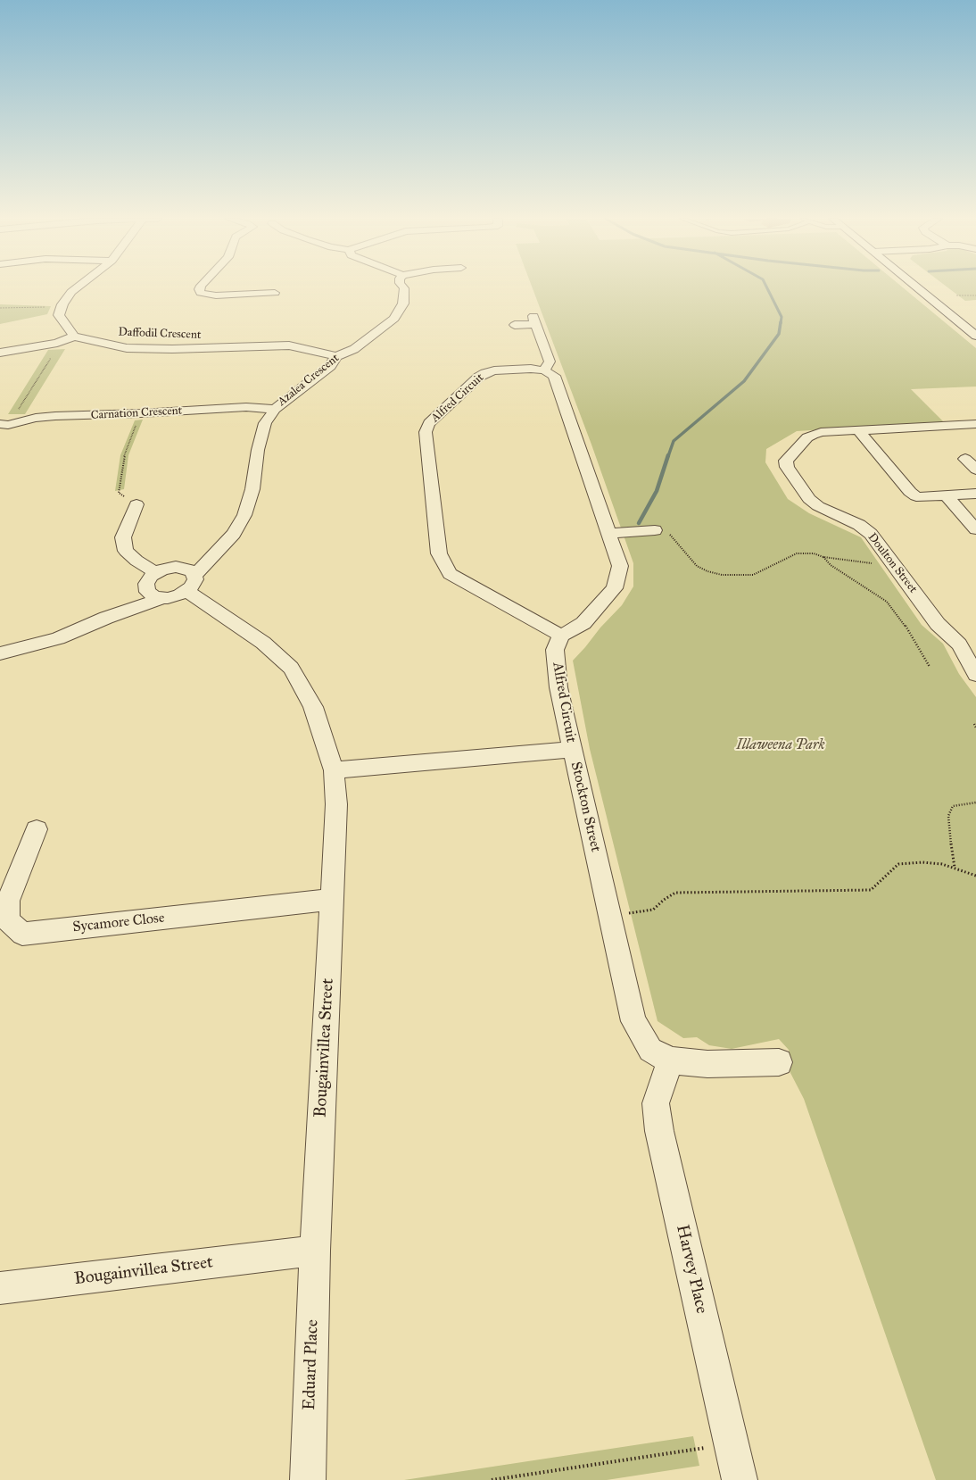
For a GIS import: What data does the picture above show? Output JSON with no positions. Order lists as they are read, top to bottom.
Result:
{
  "streets": {
    "street": [
      "Daffodil Crescent",
      "Azalea Crescent",
      "Alfred Circuit",
      "Carnation Crescent",
      "Doulton Street",
      "Stockton Street",
      "Sycamore Close",
      "Bougainvillea Street",
      "Harvey Place",
      "Eduard Place"
    ]
  },
  "crossings": [
    ["Daffodil Crescent", "Azalea Crescent"],
    ["Azalea Crescent", "Carnation Crescent"],
    ["Azalea Crescent", "Bougainvillea Street"],
    ["Alfred Circuit", "Stockton Street"],
    ["Stockton Street", "Bougainvillea Street"],
    ["Stockton Street", "Harvey Place"],
    ["Sycamore Close", "Bougainvillea Street"],
    ["Bougainvillea Street", "Eduard Place"]
  ],
  "parks": ["Illaweena Park"]
}
